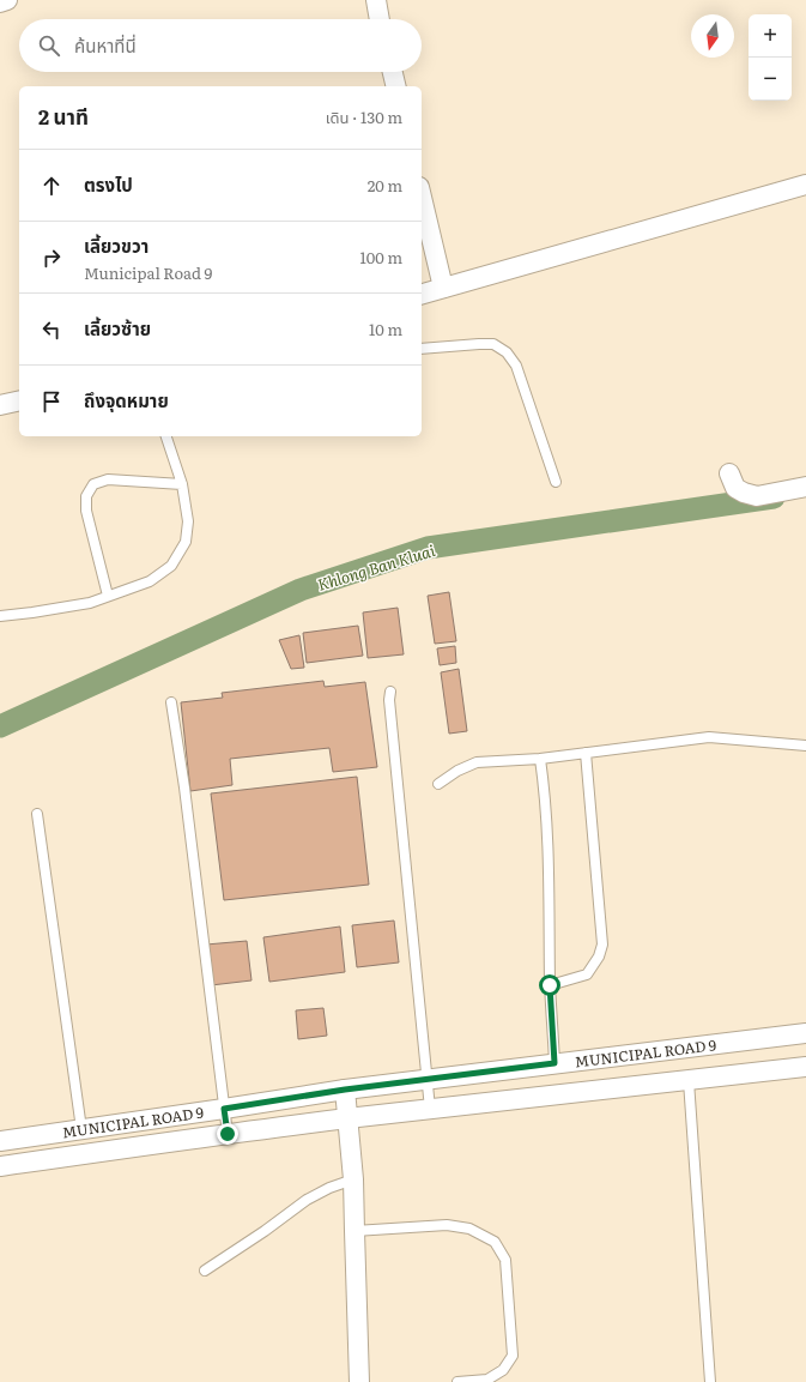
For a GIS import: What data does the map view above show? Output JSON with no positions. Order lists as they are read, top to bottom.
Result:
{
  "streets": {
    "street": ["MUNICIPAL ROAD 9"]
  },
  "water": ["Khlong Ban Kluai"],
  "north": "bottom",
  "page": {
    "map_buttons": ["+", "−"],
    "search": "ค้นหาที่นี่",
    "heading": ["2 นาที", "เดิน · 130 m"],
    "list": [
      ["ตรงไป", "20 m"],
      ["เลี้ยวขวา", "Municipal Road 9", "100 m"],
      ["เลี้ยวซ้าย", "10 m"],
      "ถึงจุดหมาย"
    ]
  }
}
